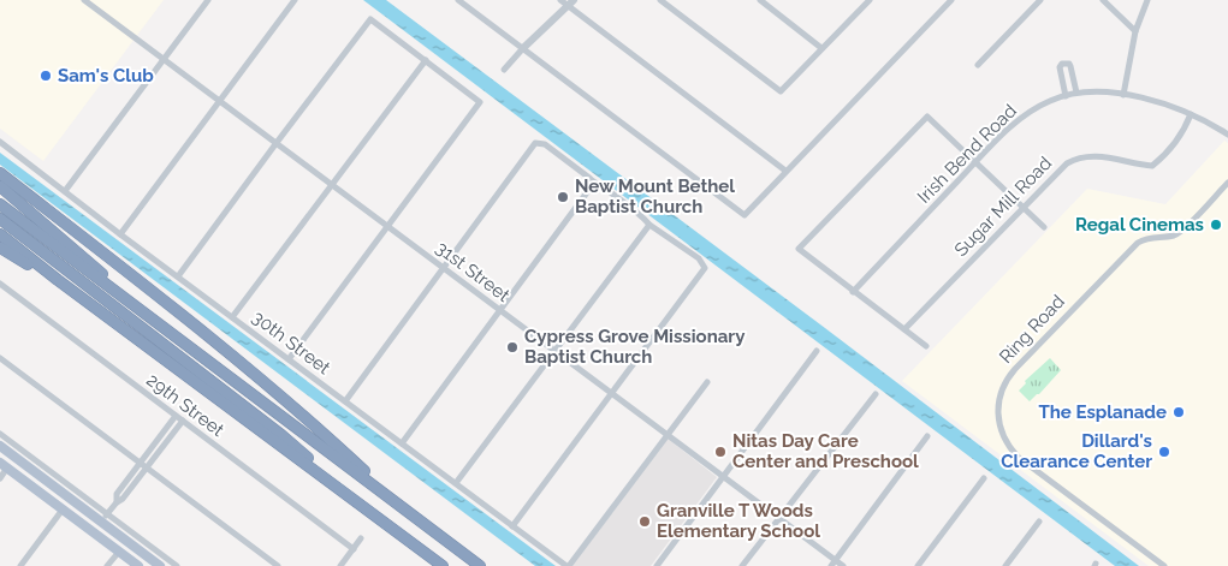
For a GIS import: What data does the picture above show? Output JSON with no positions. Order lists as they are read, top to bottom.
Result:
{
  "streets": {
    "street": [
      "Irish Bend Road",
      "Sugar Mill Road",
      "31st Street",
      "Ring Road",
      "30th Street",
      "29th Street"
    ]
  },
  "crossings": [
    ["Irish Bend Road", "Sugar Mill Road"]
  ],
  "places": [
    "Sam's Club",
    "New Mount Bethel Baptist Church",
    "Regal Cinemas",
    "Cypress Grove Missionary Baptist Church",
    "The Esplanade",
    "Nitas Day Care Center and Preschool",
    "Dillard's Clearance Center",
    "Granville T Woods Elementary School"
  ]
}
